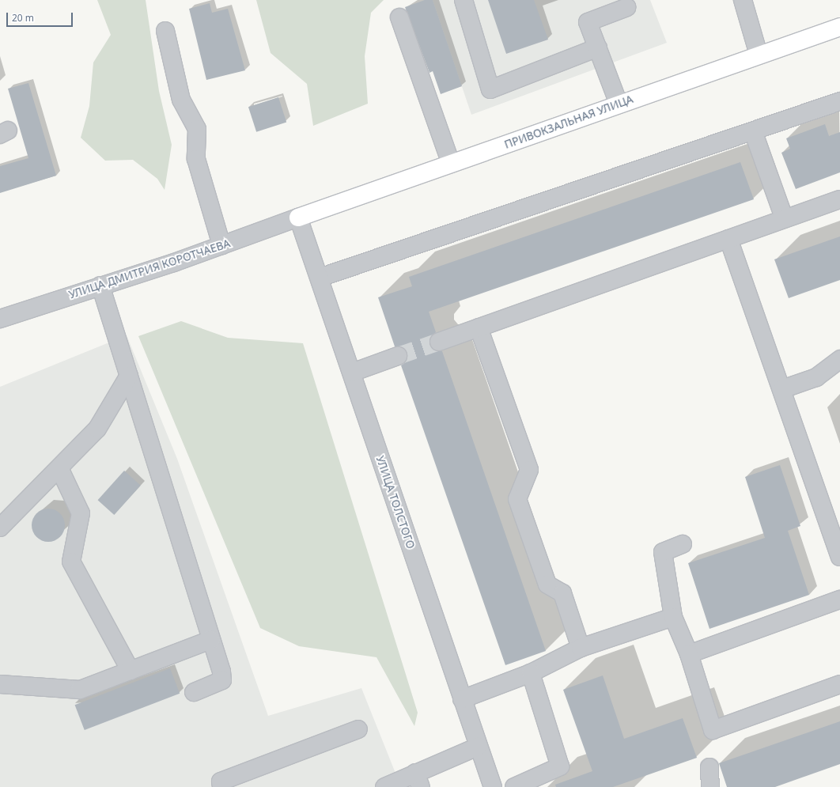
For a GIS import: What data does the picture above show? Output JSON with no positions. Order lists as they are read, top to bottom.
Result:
{
  "streets": {
    "main road": ["ПРИВОКЗАЛЬНАЯ УЛИЦА"],
    "street": ["УЛИЦА ДМИТРИЯ КОРОТЧАЕВА", "УЛИЦА ТОЛСТОГО"]
  },
  "crossings": [
    ["ПРИВОКЗАЛЬНАЯ УЛИЦА", "УЛИЦА ДМИТРИЯ КОРОТЧАЕВА"],
    ["ПРИВОКЗАЛЬНАЯ УЛИЦА", "УЛИЦА ТОЛСТОГО"],
    ["УЛИЦА ДМИТРИЯ КОРОТЧАЕВА", "УЛИЦА ТОЛСТОГО"]
  ],
  "scale_bar": "20 m"
}
